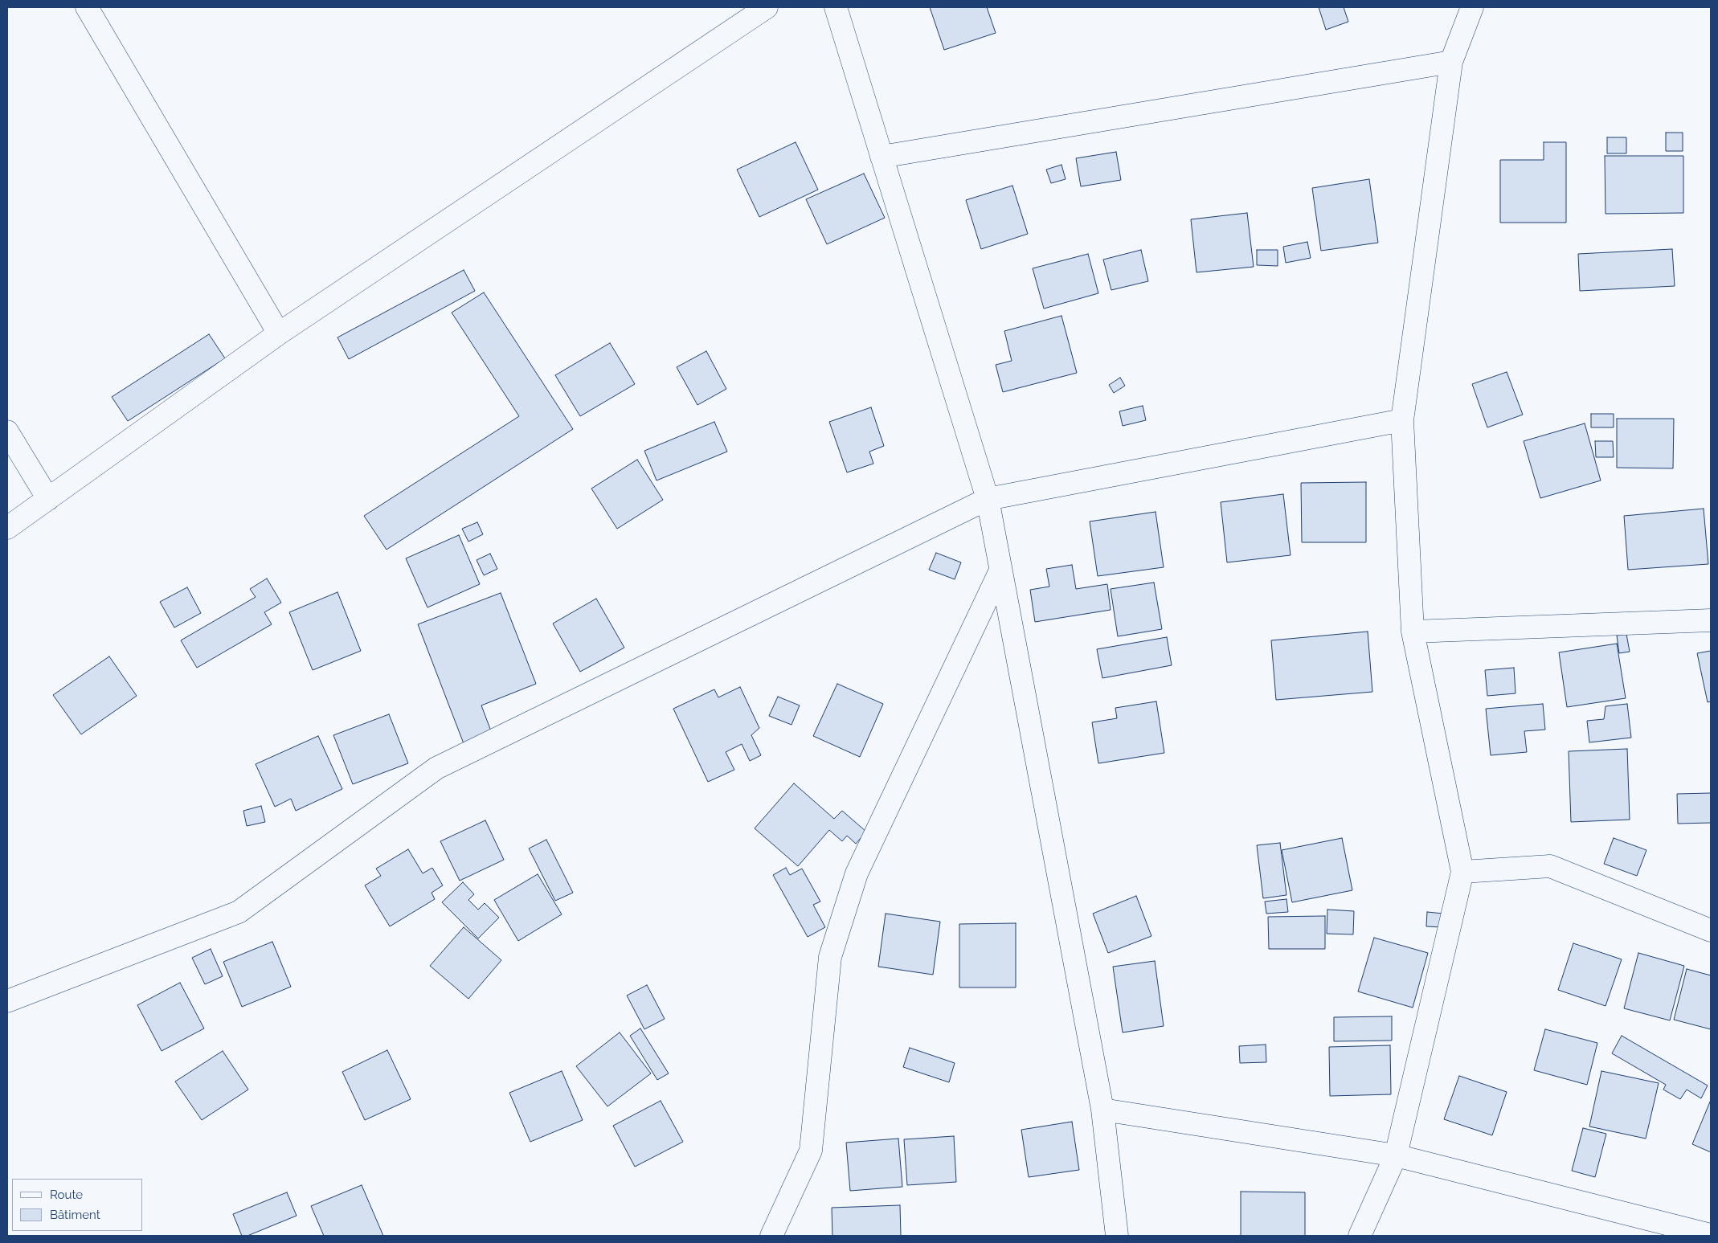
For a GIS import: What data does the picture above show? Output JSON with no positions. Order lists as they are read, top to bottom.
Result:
{
  "legend": ["Route", "Bâtiment"]
}
